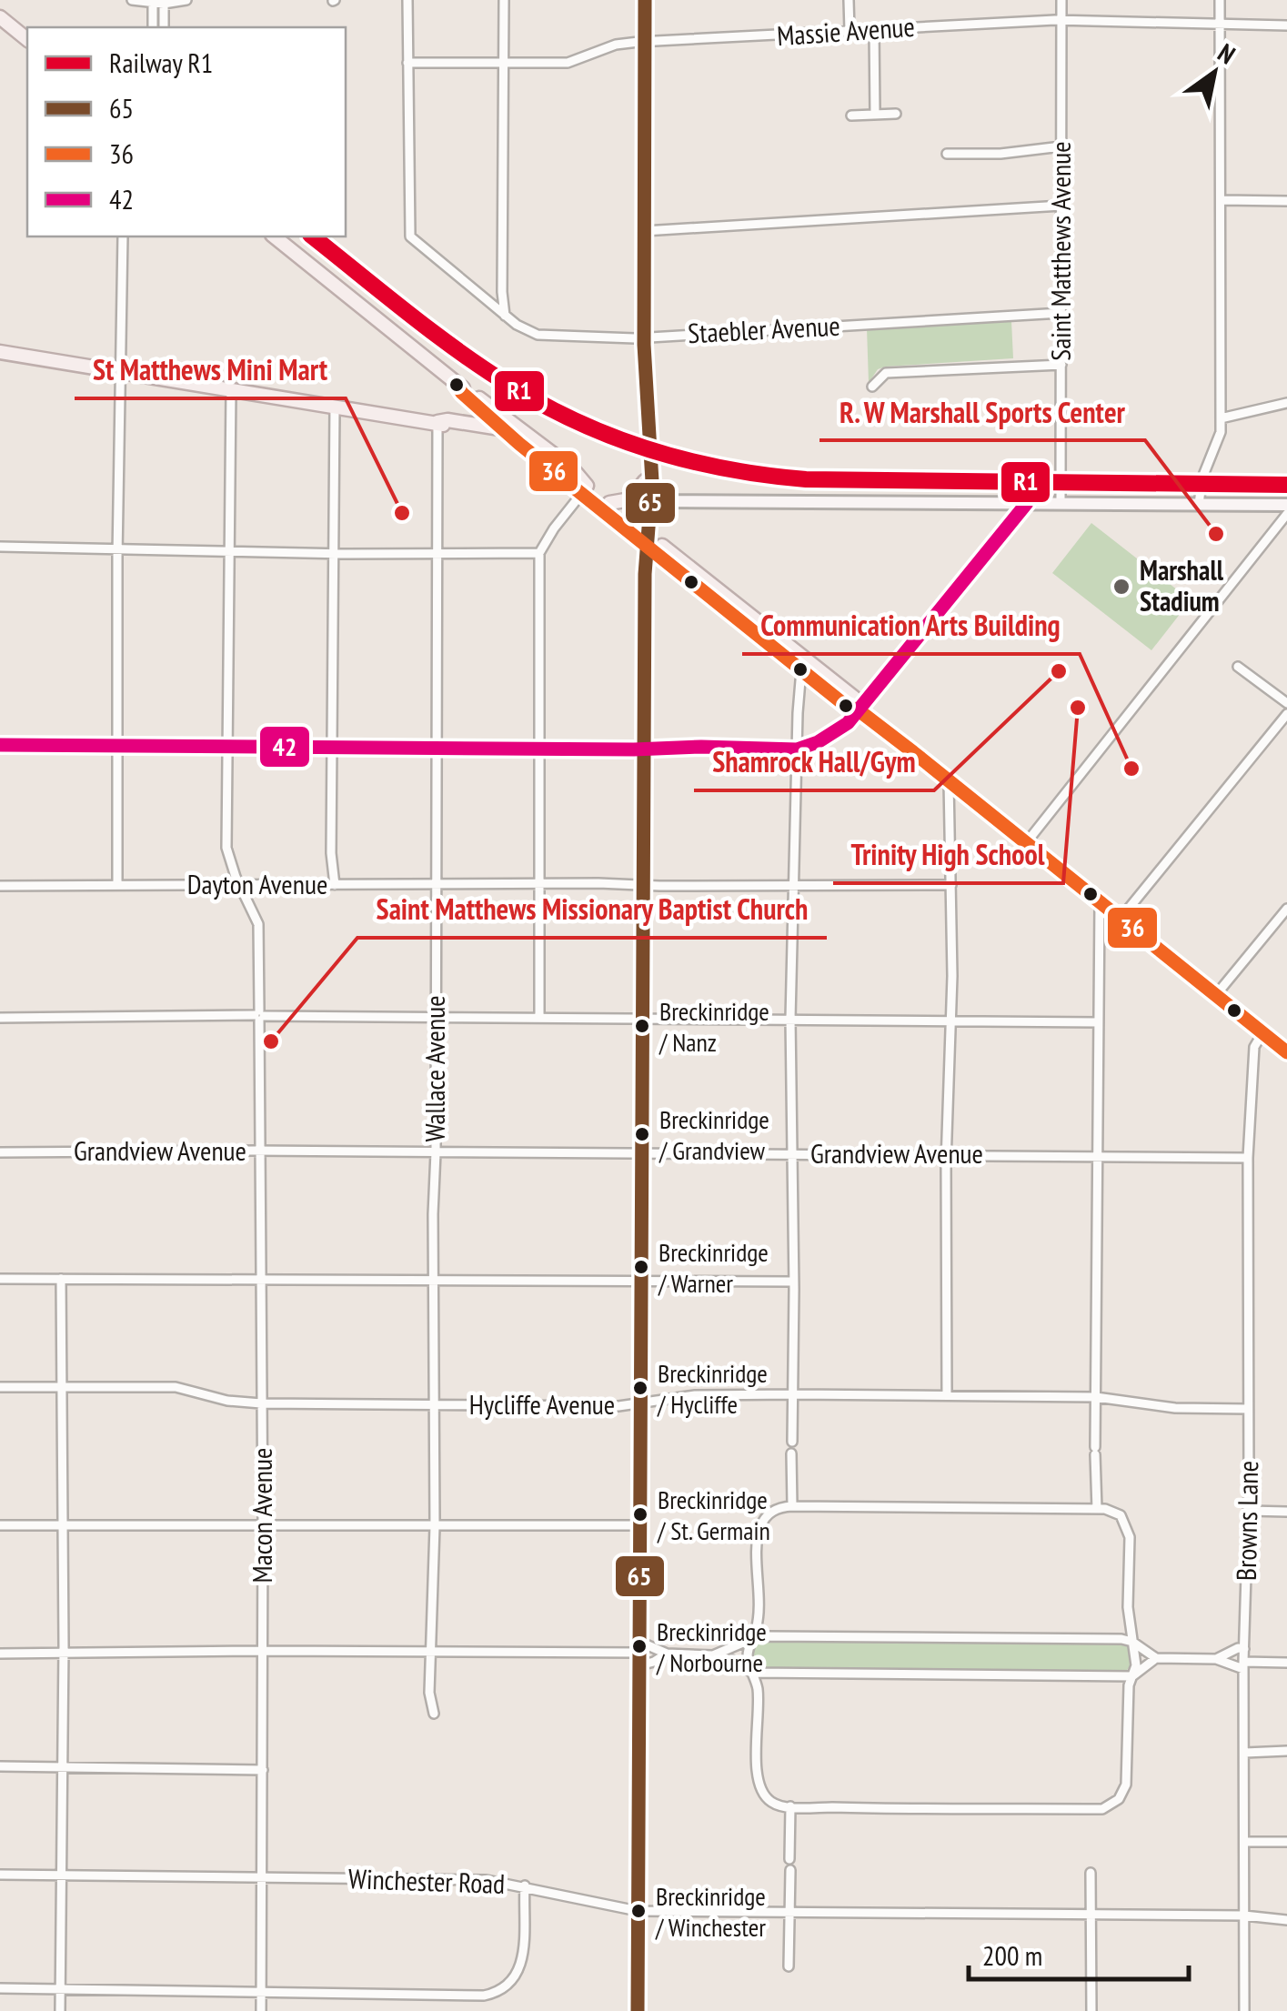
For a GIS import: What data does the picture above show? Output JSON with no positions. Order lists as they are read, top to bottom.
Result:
{
  "streets": {
    "street": [
      "Massie Avenue",
      "Saint Matthews Avenue",
      "Staebler Avenue",
      "Dayton Avenue",
      "Wallace Avenue",
      "Grandview Avenue",
      "Hycliffe Avenue",
      "Macon Avenue",
      "Browns Lane",
      "Winchester Road"
    ]
  },
  "crossings": [
    ["Massie Avenue", "Saint Matthews Avenue"],
    ["Massie Avenue", "Staebler Avenue"],
    ["Saint Matthews Avenue", "Staebler Avenue"],
    ["Dayton Avenue", "Wallace Avenue"],
    ["Dayton Avenue", "Macon Avenue"],
    ["Wallace Avenue", "Grandview Avenue"],
    ["Wallace Avenue", "Hycliffe Avenue"],
    ["Grandview Avenue", "Macon Avenue"],
    ["Grandview Avenue", "Browns Lane"],
    ["Hycliffe Avenue", "Macon Avenue"],
    ["Hycliffe Avenue", "Browns Lane"],
    ["Macon Avenue", "Winchester Road"],
    ["Browns Lane", "Winchester Road"]
  ],
  "places": [
    "St Matthews Mini Mart",
    "R. W Marshall Sports Center",
    "Marshall Stadium",
    "Shamrock Hall/Gym",
    "Trinity High School",
    "Communication Arts Building",
    "Breckinridge / Nanz",
    "Saint Matthews Missionary Baptist Church",
    "Breckinridge / Grandview",
    "Breckinridge / Warner",
    "Breckinridge / Hycliffe",
    "Breckinridge / St. Germain",
    "Breckinridge / Norbourne",
    "Breckinridge / Winchester"
  ],
  "lines": [
    "transit line 65",
    "rail line R1",
    "transit line 36",
    "transit line 42"
  ],
  "legend": [
    "Railway R1",
    "65",
    "36",
    "42"
  ],
  "scale_bar": "200 m",
  "north": "top right"
}
